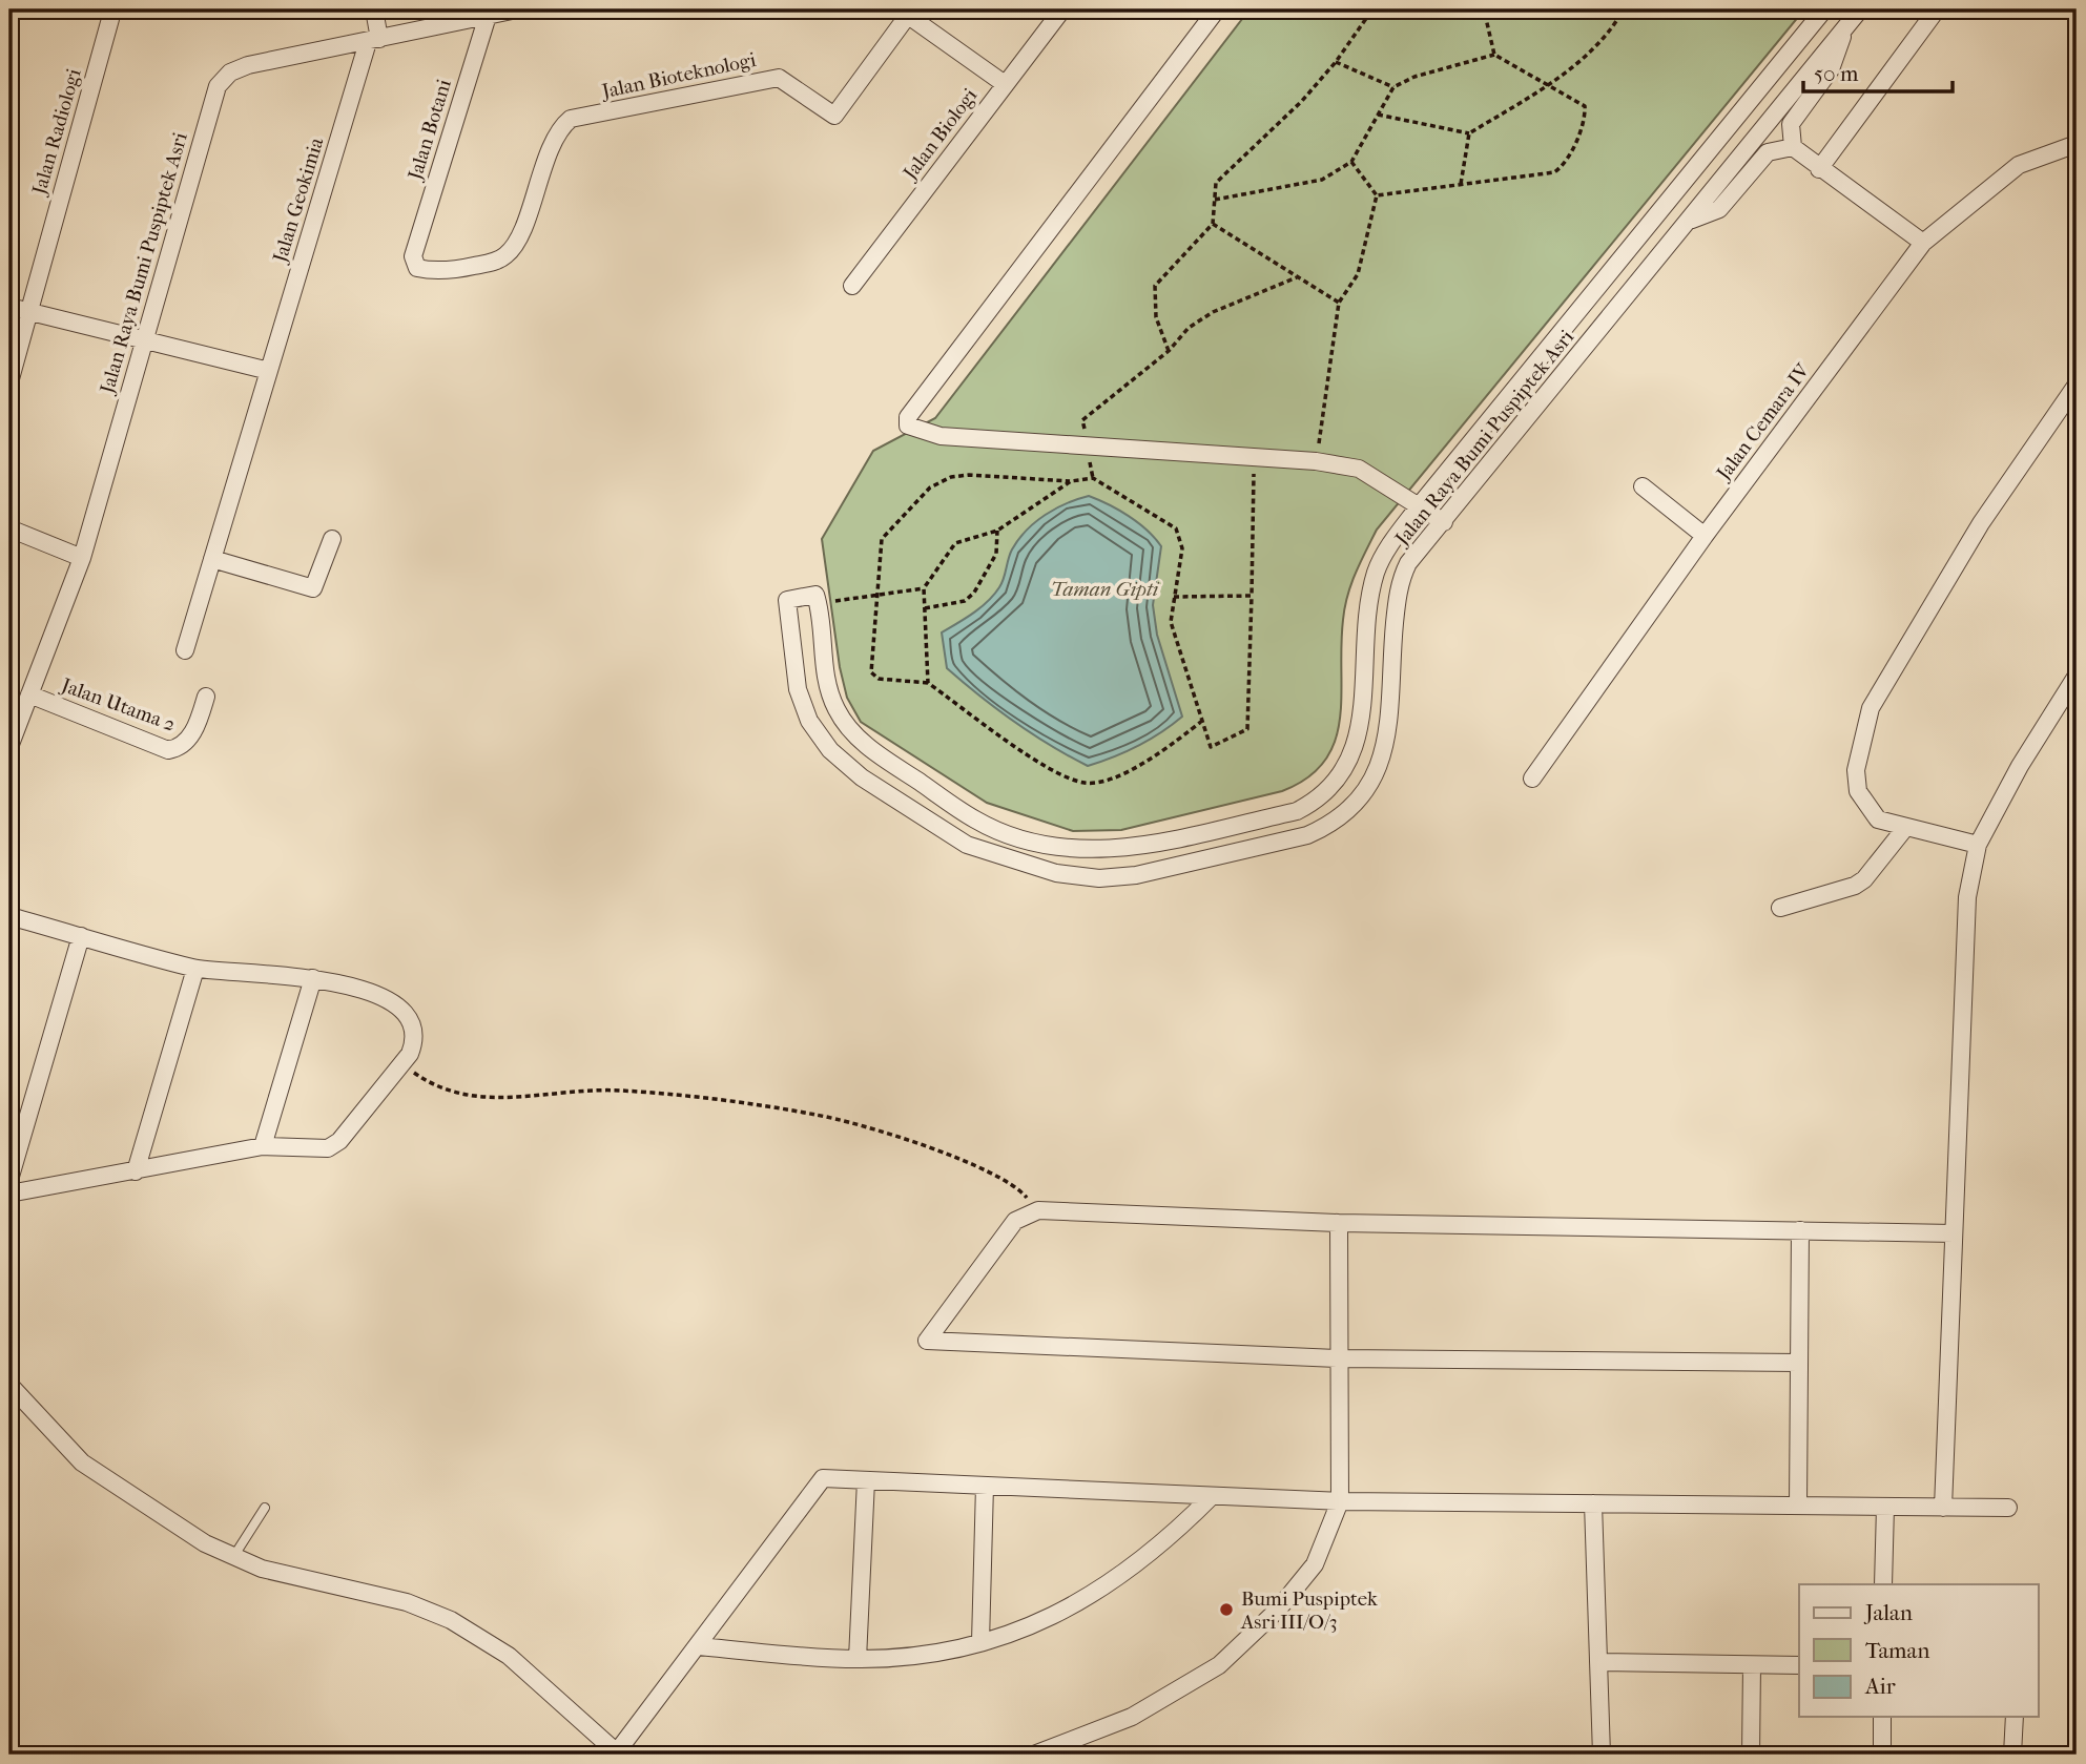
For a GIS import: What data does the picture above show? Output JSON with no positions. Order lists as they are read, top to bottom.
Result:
{
  "streets": {
    "street": [
      "Jalan Bioteknologi",
      "Jalan Botani",
      "Jalan Radiologi",
      "Jalan Biologi",
      "Jalan Geokimia",
      "Jalan Raya Bumi Puspiptek Asri",
      "Jalan Cemara IV",
      "Jalan Utama 2"
    ]
  },
  "crossings": [
    ["Jalan Bioteknologi", "Jalan Botani"],
    ["Jalan Bioteknologi", "Jalan Biologi"],
    ["Jalan Botani", "Jalan Raya Bumi Puspiptek Asri"],
    ["Jalan Geokimia", "Jalan Raya Bumi Puspiptek Asri"],
    ["Jalan Raya Bumi Puspiptek Asri", "Jalan Utama 2"]
  ],
  "parks": ["Taman Gipti"],
  "places": ["Bumi Puspiptek Asri III/O/3"],
  "legend": ["Jalan", "Taman", "Air"],
  "scale_bar": "50 m"
}
